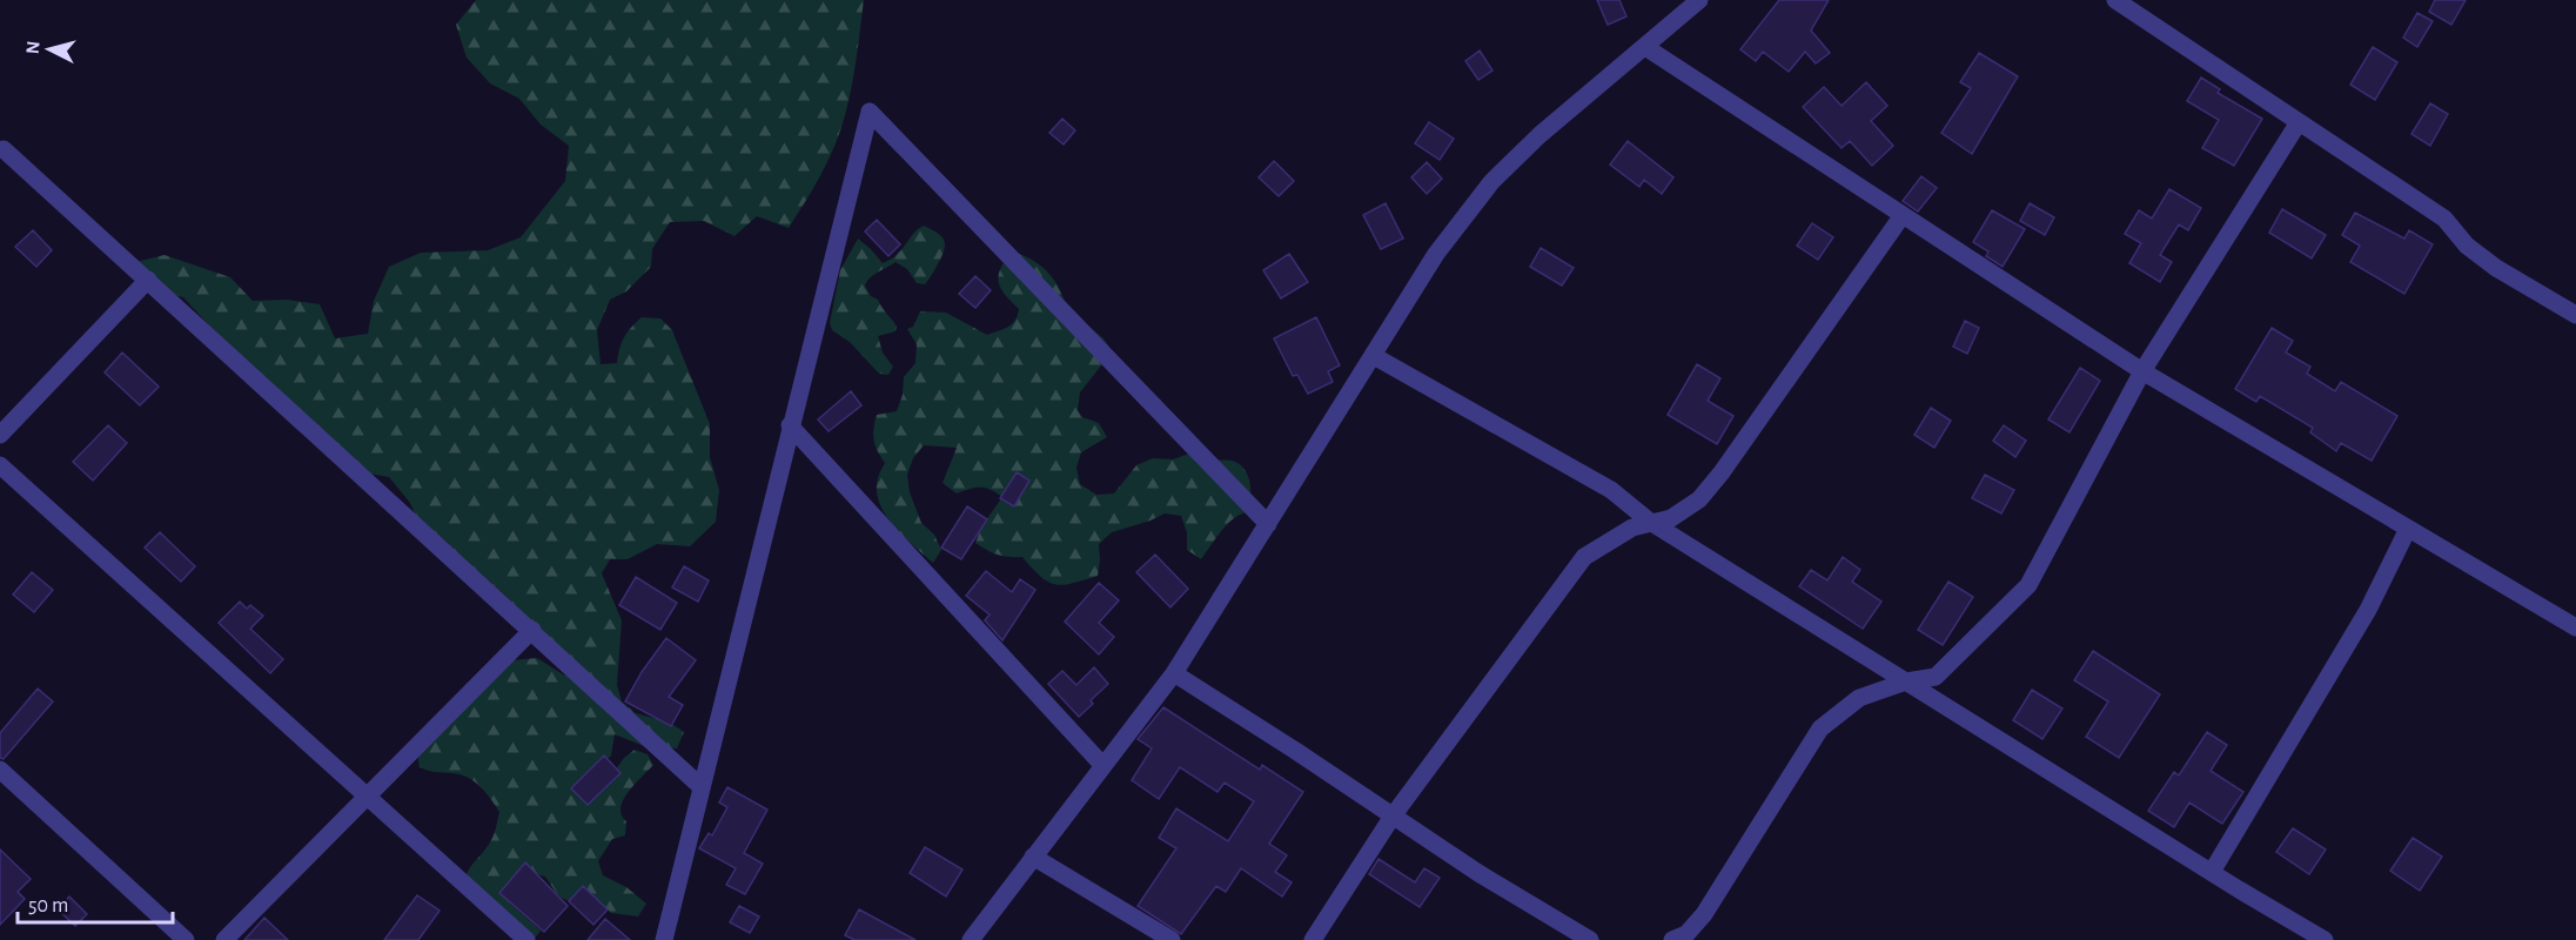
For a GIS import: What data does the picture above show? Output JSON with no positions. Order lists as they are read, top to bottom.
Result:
{
  "scale_bar": "50 m",
  "north": "left"
}
